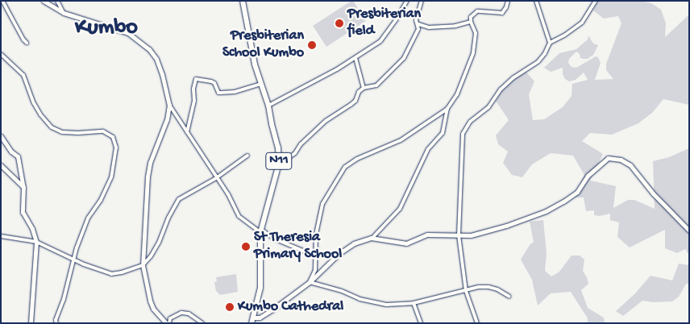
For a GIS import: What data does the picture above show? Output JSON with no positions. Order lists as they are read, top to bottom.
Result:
{
  "streets": {
    "highway": ["N11"]
  },
  "districts": ["Kumbo"],
  "places": [
    "Presbiterian field",
    "Presbiterian School Kumbo",
    "St Theresia Primary School",
    "Kumbo Cathedral"
  ]
}
